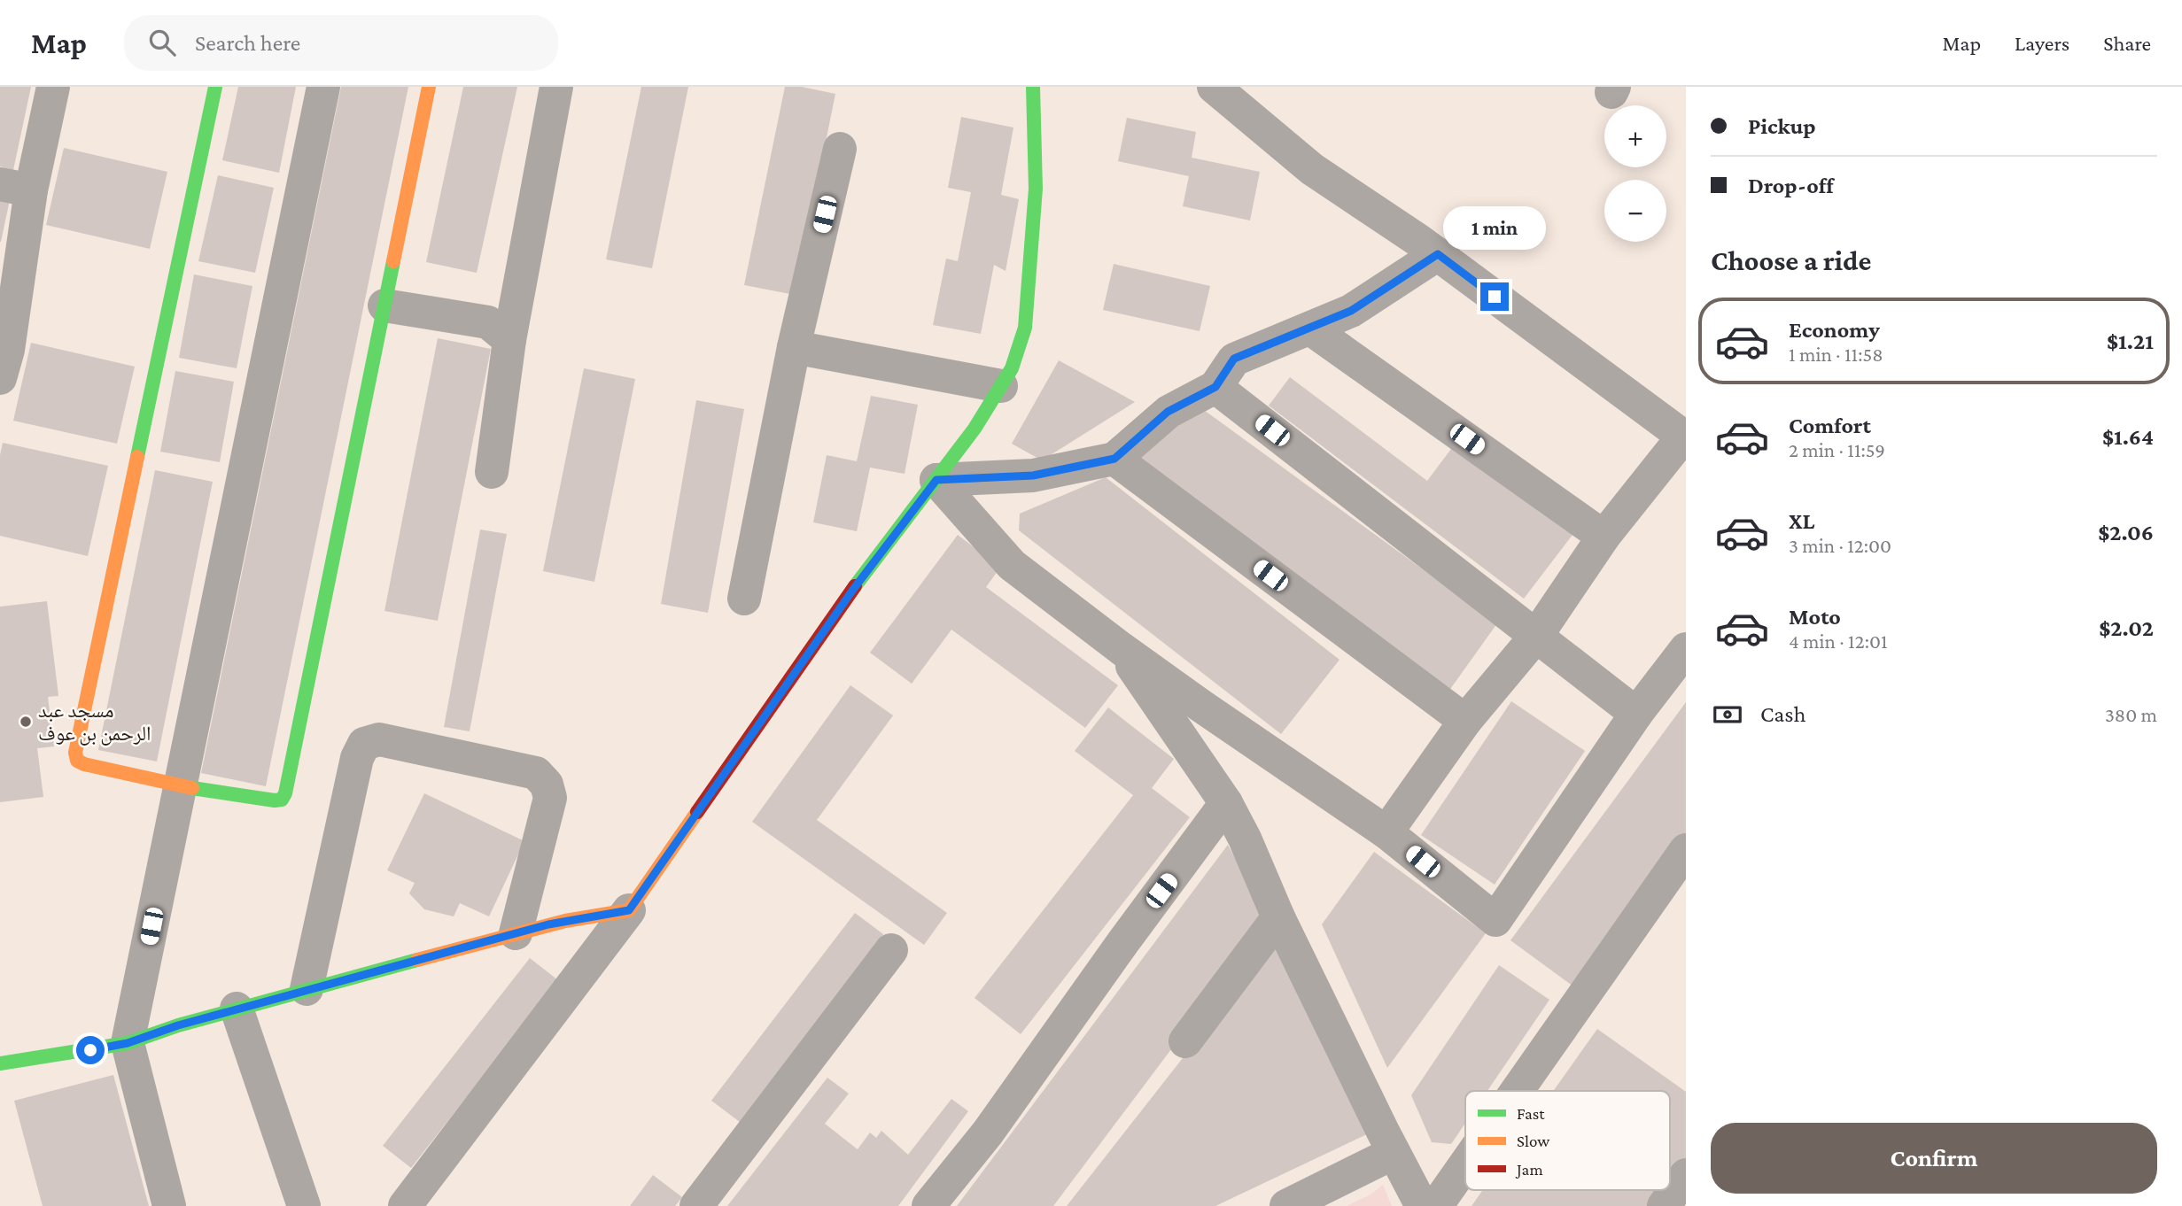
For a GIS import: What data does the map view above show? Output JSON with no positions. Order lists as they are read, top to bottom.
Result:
{
  "places": ["مسجد عبد الرحمن بن عوف"],
  "legend": ["Fast", "Slow", "Jam"],
  "page": {
    "header": "Map",
    "search": "Search here",
    "nav": ["Map", "Layers", "Share"],
    "banner": ["Pickup", "Drop-off"],
    "map_buttons": ["+", "−"],
    "bubble": "1 min",
    "heading": "Choose a ride",
    "list": [
      {
        "name": "Economy",
        "note": "1 min · 11:58",
        "value": "$1.21"
      },
      {
        "name": "Comfort",
        "note": "2 min · 11:59",
        "value": "$1.64"
      },
      {
        "name": "XL",
        "note": "3 min · 12:00",
        "value": "$2.06"
      },
      {
        "name": "Moto",
        "note": "4 min · 12:01",
        "value": "$2.02"
      }
    ],
    "pay": ["Cash", "380 m"],
    "buttons": "Confirm"
  }
}
